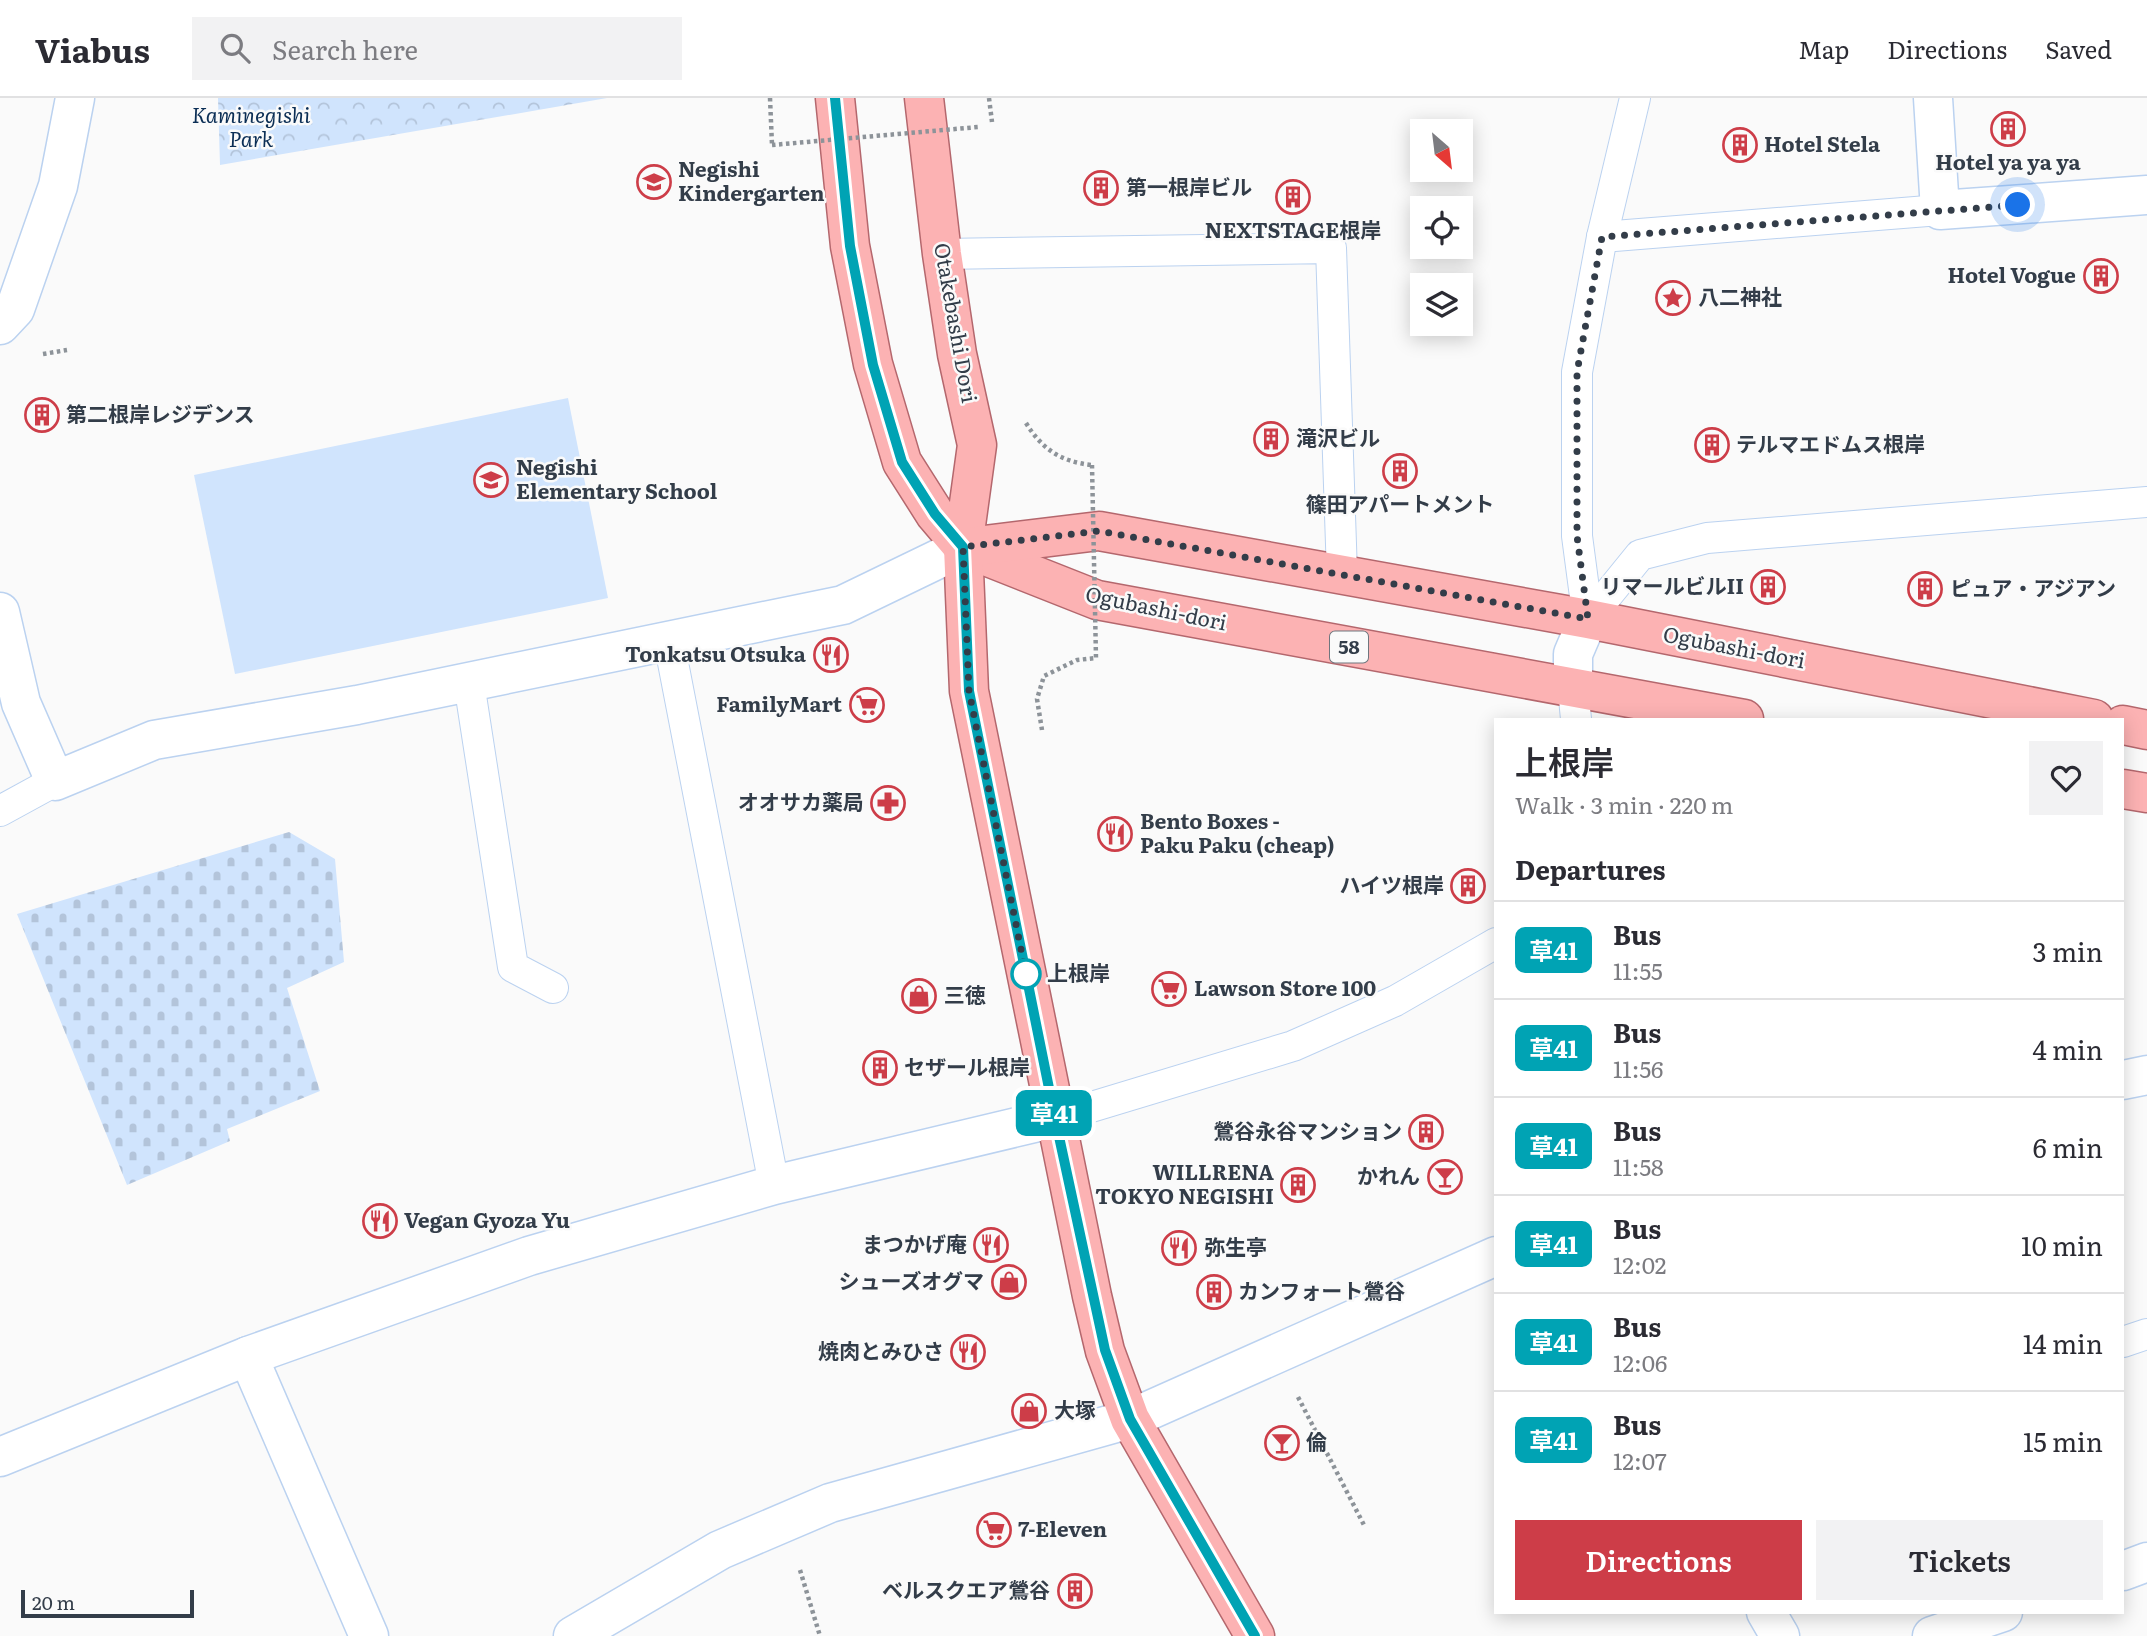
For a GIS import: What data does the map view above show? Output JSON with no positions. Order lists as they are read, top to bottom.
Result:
{
  "streets": {
    "main road": ["Otakebashi Dori", "Ogubashi-dori", "58"]
  },
  "crossings": [
    ["Otakebashi Dori", "Ogubashi-dori"],
    ["Otakebashi Dori", "58"],
    ["Ogubashi-dori", "58"]
  ],
  "parks": ["Kaminegishi Park"],
  "places": {
    "building": [
      "Hotel ya ya ya",
      "Hotel Stela",
      "第一根岸ビル",
      "NEXTSTAGE根岸",
      "Hotel Vogue",
      "第二根岸レジデンス",
      "滝沢ビル",
      "テルマエドムス根岸",
      "篠田アパートメント",
      "リマールビルII",
      "ピュア・アジアン",
      "ハイツ根岸",
      "セザール根岸",
      "鶯谷永谷マンション",
      "WILLRENA TOKYO NEGISHI",
      "カンフォート鶯谷",
      "ベルスクエア鶯谷"
    ],
    "school or university": ["Negishi Kindergarten", "Negishi Elementary School"],
    "place": ["八二神社"],
    "restaurant": [
      "Tonkatsu Otsuka",
      "Bento Boxes - Paku Paku (cheap)",
      "Vegan Gyoza Yu",
      "まつかげ庵",
      "弥生亭",
      "焼肉とみひさ"
    ],
    "supermarket": ["FamilyMart", "Lawson Store 100", "7-Eleven"],
    "pharmacy": ["オオサカ薬局"],
    "other": ["上根岸"],
    "shop": ["三徳", "シューズオグマ", "大塚"],
    "bar": ["かれん", "倫"]
  },
  "lines": ["bus line 草41"],
  "scale_bar": "20 m",
  "north": "bottom right",
  "page": {
    "header": "Viabus",
    "search": "Search here",
    "nav": ["Map", "Directions", "Saved"],
    "on_map": "草41",
    "heading": [
      ["上根岸", "Walk · 3 min · 220 m"],
      "Departures"
    ],
    "list": [
      {
        "mark": "草41",
        "name": "Bus",
        "note": "11:55",
        "value": "3 min"
      },
      {
        "mark": "草41",
        "name": "Bus",
        "note": "11:56",
        "value": "4 min"
      },
      {
        "mark": "草41",
        "name": "Bus",
        "note": "11:58",
        "value": "6 min"
      },
      {
        "mark": "草41",
        "name": "Bus",
        "note": "12:02",
        "value": "10 min"
      },
      {
        "mark": "草41",
        "name": "Bus",
        "note": "12:06",
        "value": "14 min"
      },
      {
        "mark": "草41",
        "name": "Bus",
        "note": "12:07",
        "value": "15 min"
      }
    ],
    "buttons": ["Directions", "Tickets"],
    "scale": "20 m"
  }
}
